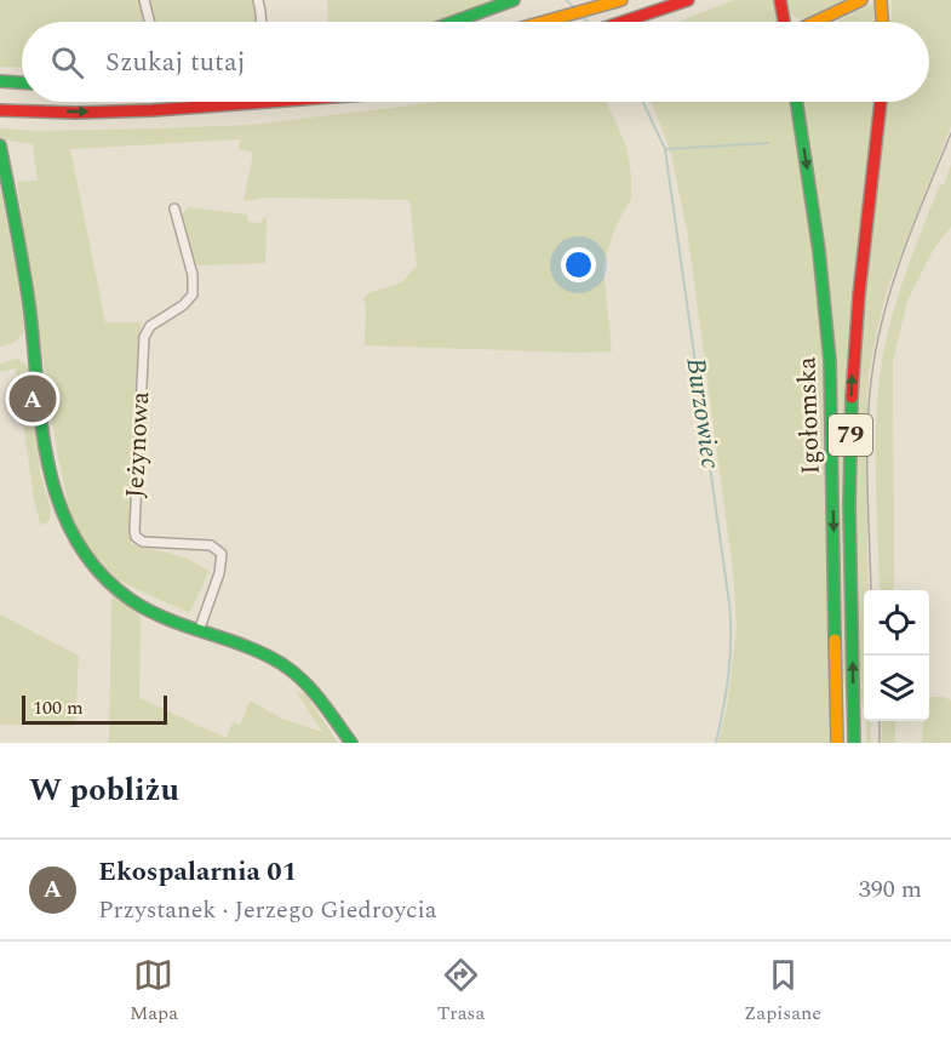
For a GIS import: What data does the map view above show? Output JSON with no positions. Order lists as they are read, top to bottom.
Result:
{
  "streets": {
    "main road": ["Igołomska", "79"],
    "street": ["Jeżynowa"]
  },
  "water": ["Burzowiec"],
  "scale_bar": "100 m",
  "page": {
    "search": "Szukaj tutaj",
    "pins": "A",
    "scale": "100 m",
    "heading": "W pobliżu",
    "list": [
      {
        "mark": "A",
        "name": "Ekospalarnia 01",
        "note": "Przystanek · Jerzego Giedroycia",
        "value": "390 m"
      }
    ],
    "nav": ["Mapa", "Trasa", "Zapisane"]
  }
}
